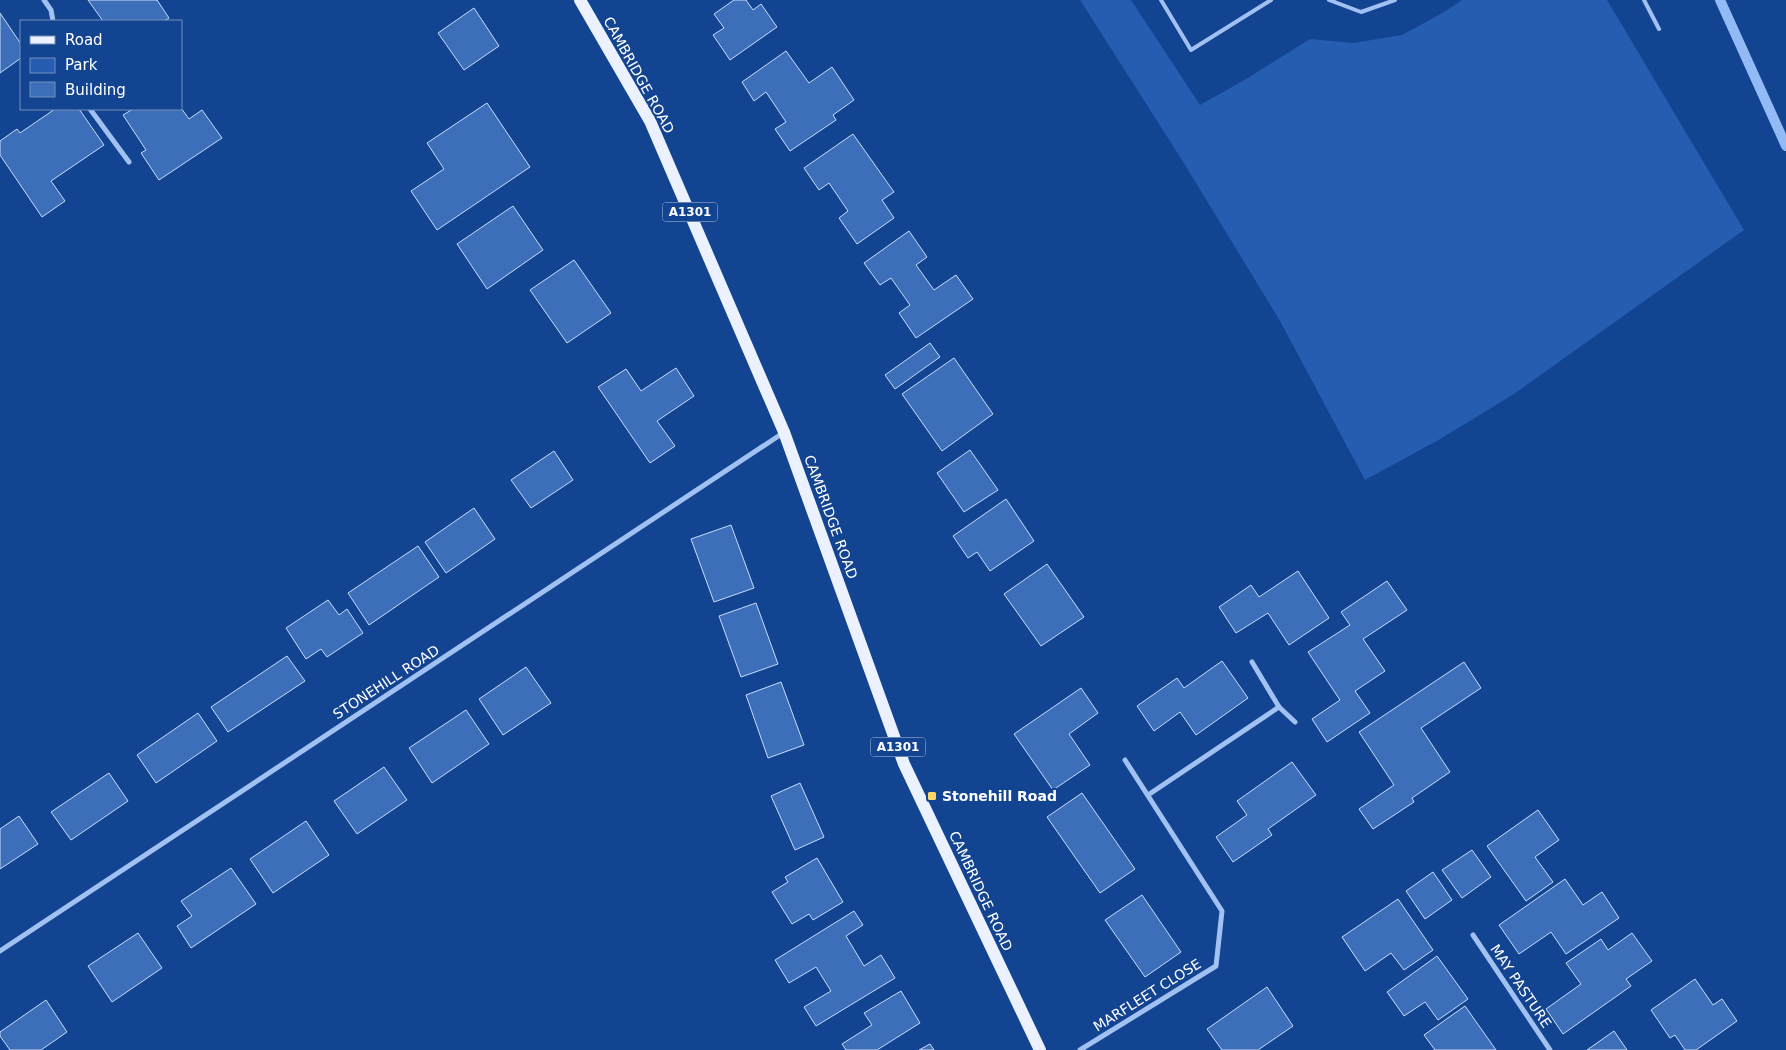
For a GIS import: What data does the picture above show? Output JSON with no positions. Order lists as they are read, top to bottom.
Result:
{
  "streets": {
    "main road": ["CAMBRIDGE ROAD", "A1301"],
    "street": ["STONEHILL ROAD", "MAY PASTURE", "MARFLEET CLOSE"]
  },
  "crossings": [
    ["CAMBRIDGE ROAD", "STONEHILL ROAD"]
  ],
  "places": {
    "transit": ["Stonehill Road"]
  },
  "legend": ["Road", "Park", "Building"]
}
